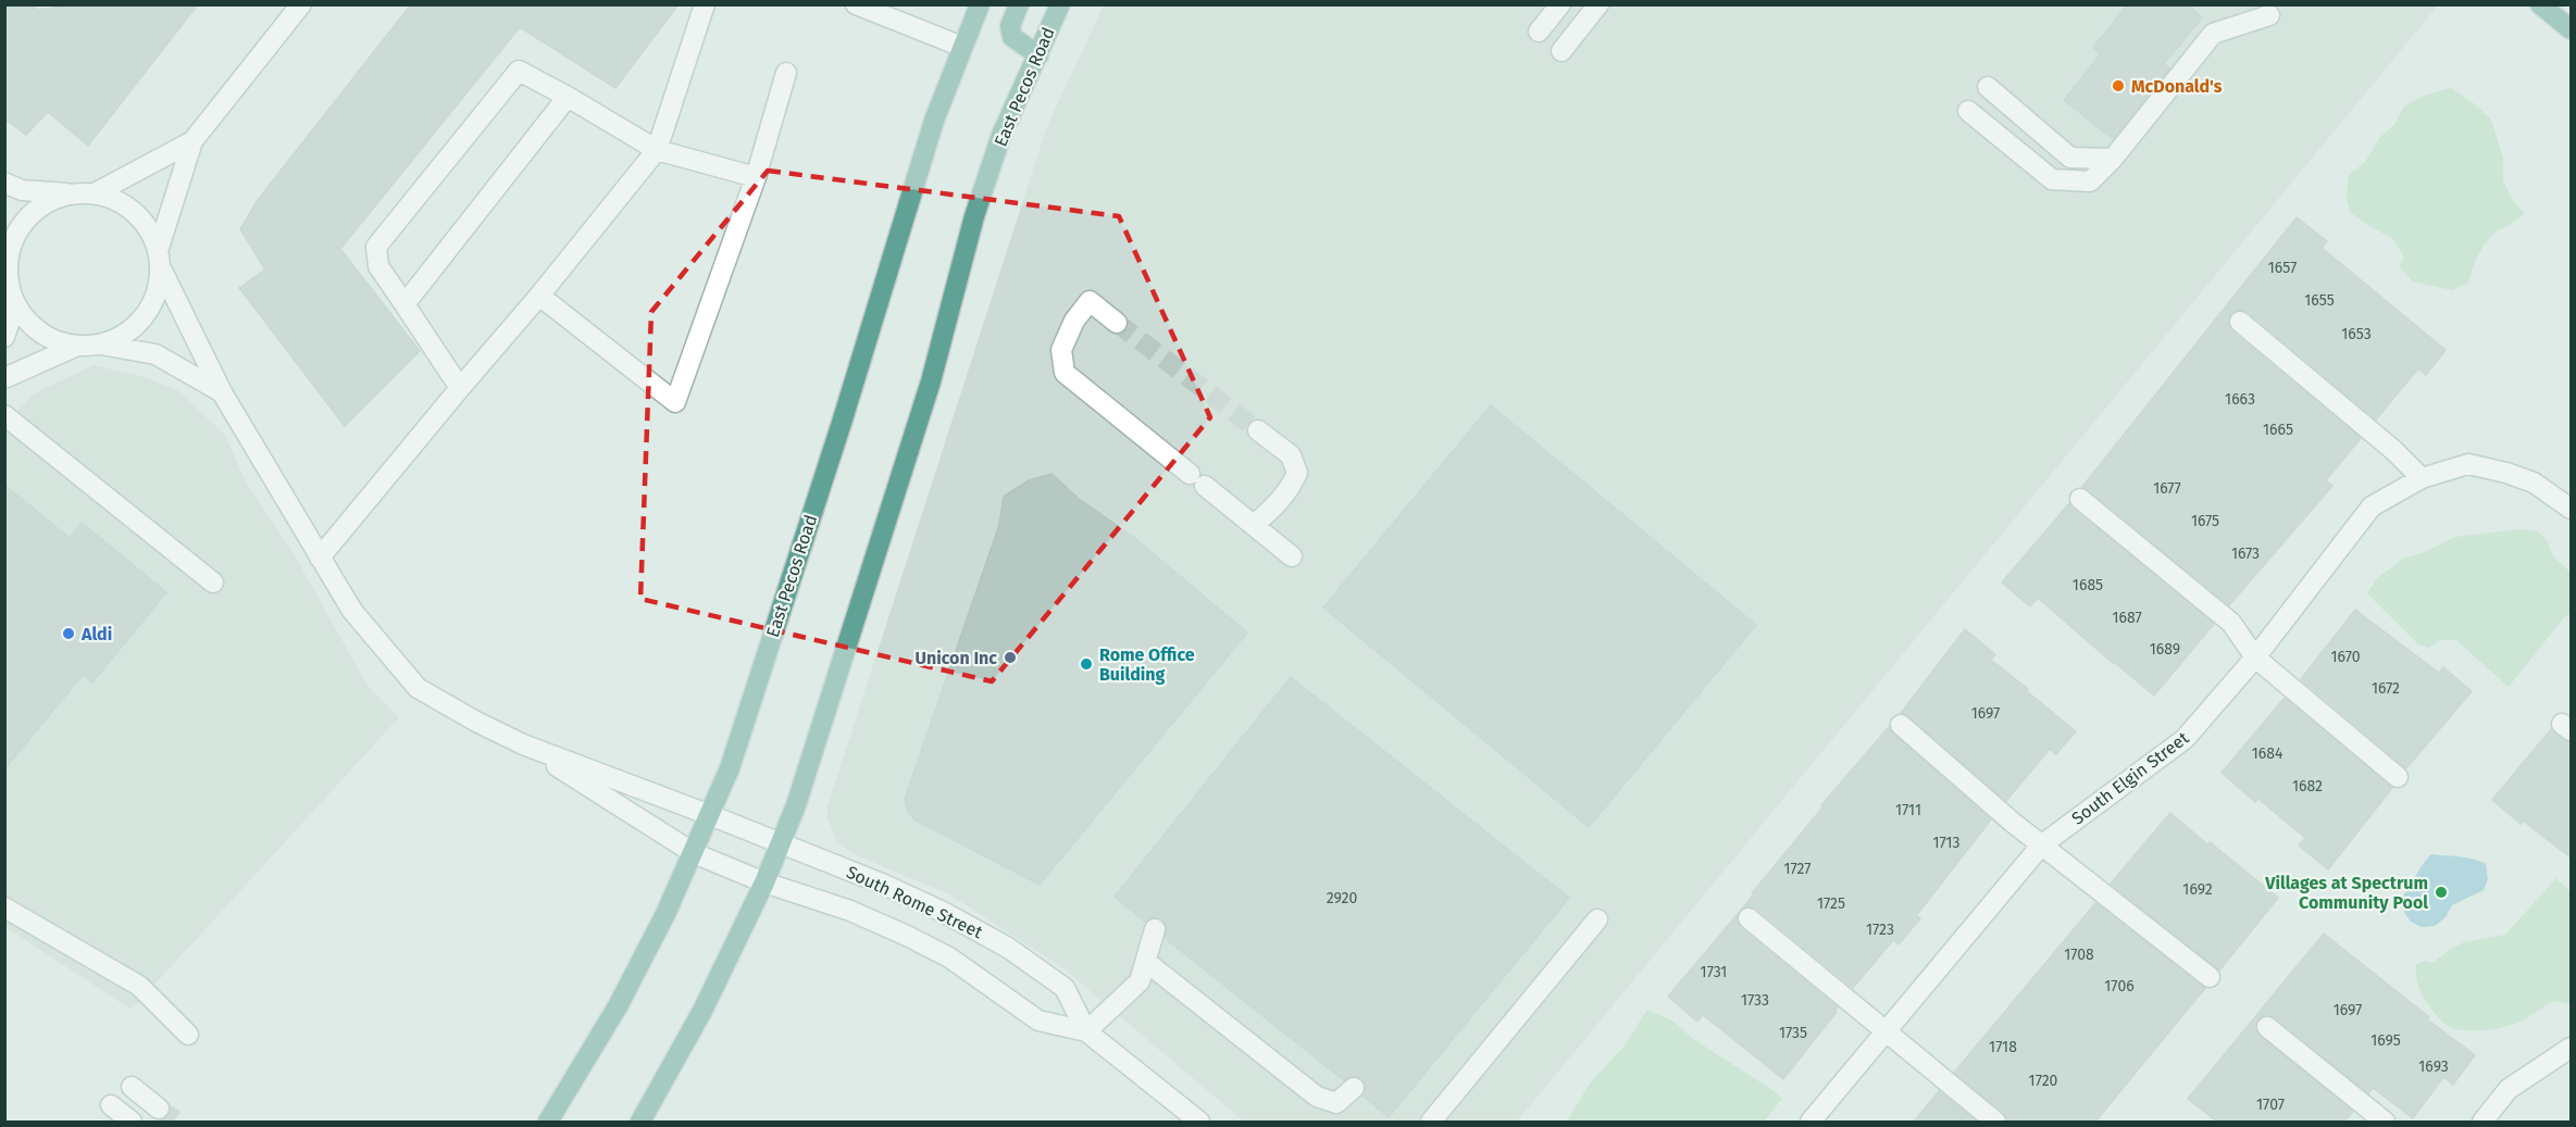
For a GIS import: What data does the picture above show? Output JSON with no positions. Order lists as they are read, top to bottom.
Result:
{
  "streets": {
    "main road": ["East Pecos Road"],
    "street": ["South Elgin Street", "South Rome Street"]
  },
  "crossings": [
    ["East Pecos Road", "South Rome Street"]
  ],
  "places": [
    "McDonald's",
    "Aldi",
    "Unicon Inc",
    "Rome Office Building",
    "Villages at Spectrum Community Pool"
  ],
  "house_numbers": [
    "1657",
    "1655",
    "1653",
    "1663",
    "1665",
    "1677",
    "1675",
    "1673",
    "1685",
    "1687",
    "1689",
    "1670",
    "1672",
    "1697",
    "1684",
    "1682",
    "1711",
    "1713",
    "1727",
    "1692",
    "2920",
    "1725",
    "1723",
    "1708",
    "1731",
    "1706",
    "1733",
    "1697",
    "1735",
    "1695",
    "1718",
    "1693",
    "1720",
    "1707"
  ]
}
